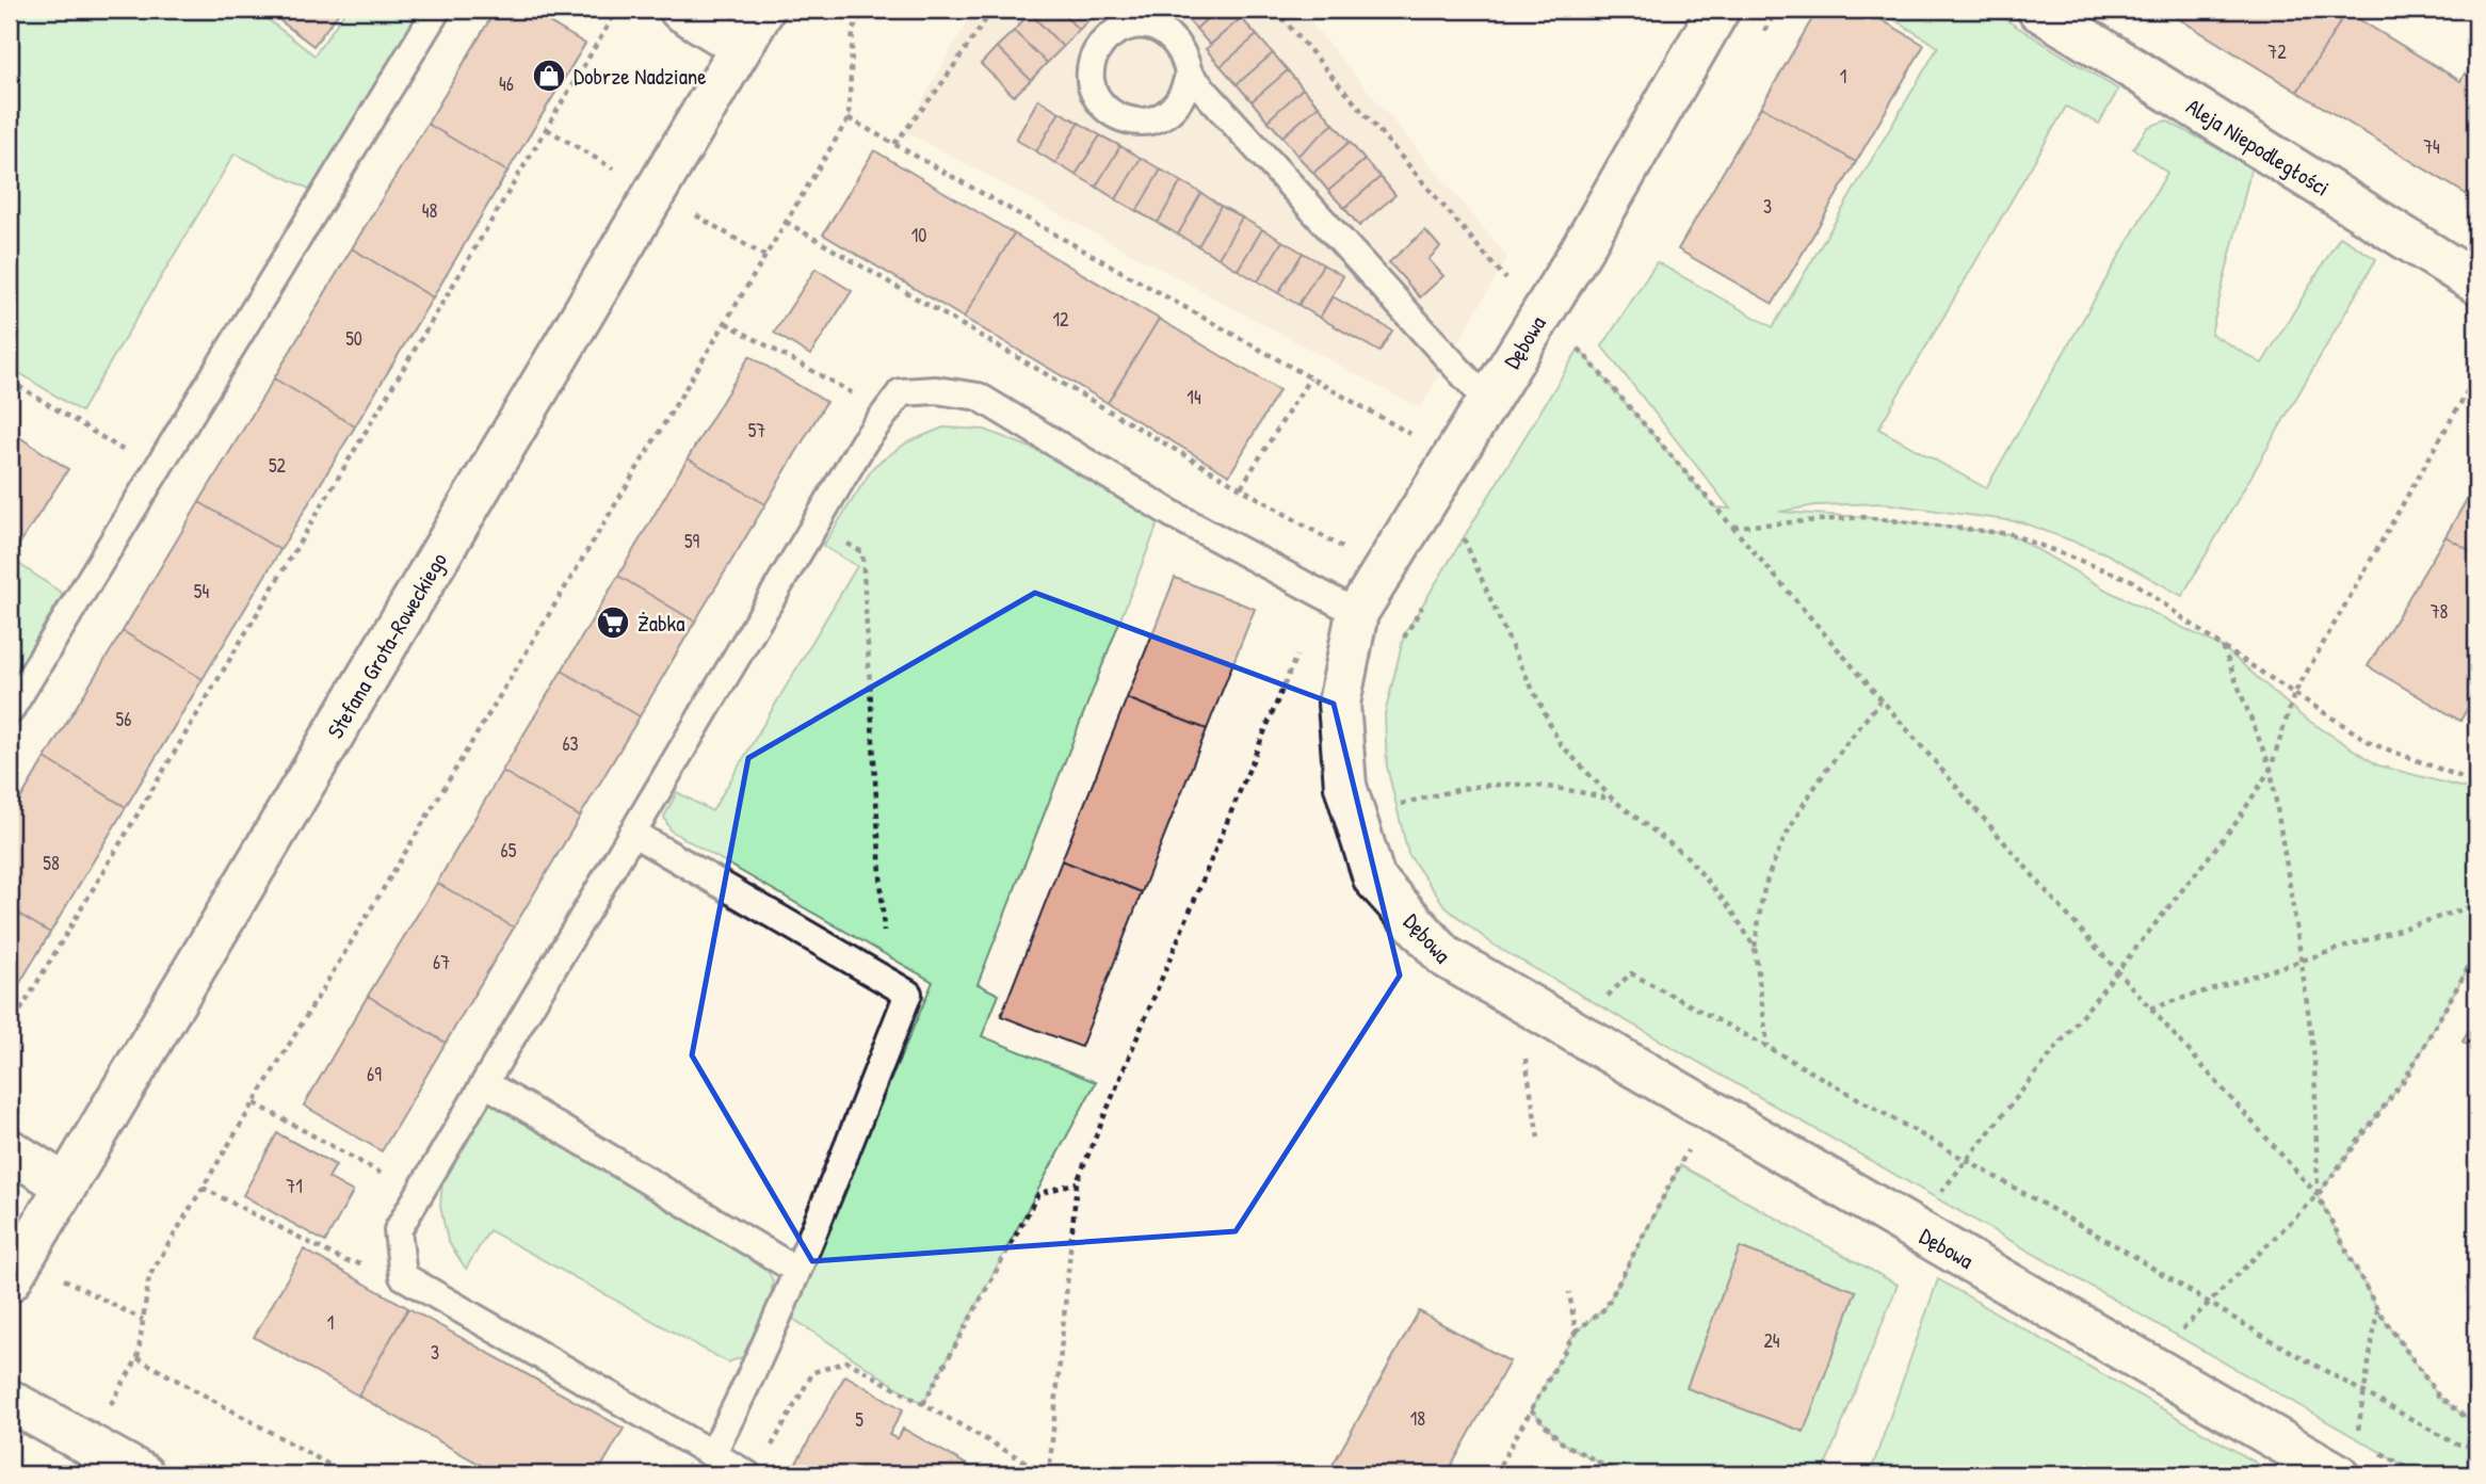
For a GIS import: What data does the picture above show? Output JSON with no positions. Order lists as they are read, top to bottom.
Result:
{
  "streets": {
    "street": ["Aleja Niepodległości", "Dębowa", "Stefana Grota-Roweckiego"]
  },
  "places": {
    "shop": ["Dobrze Nadziane"],
    "supermarket": ["Żabka"]
  },
  "house_numbers": [
    "72",
    "1",
    "46",
    "74",
    "3",
    "48",
    "10",
    "12",
    "50",
    "14",
    "57",
    "52",
    "59",
    "54",
    "78",
    "56",
    "63",
    "65",
    "58",
    "67",
    "69",
    "71",
    "1",
    "24",
    "3",
    "18",
    "5"
  ]
}
